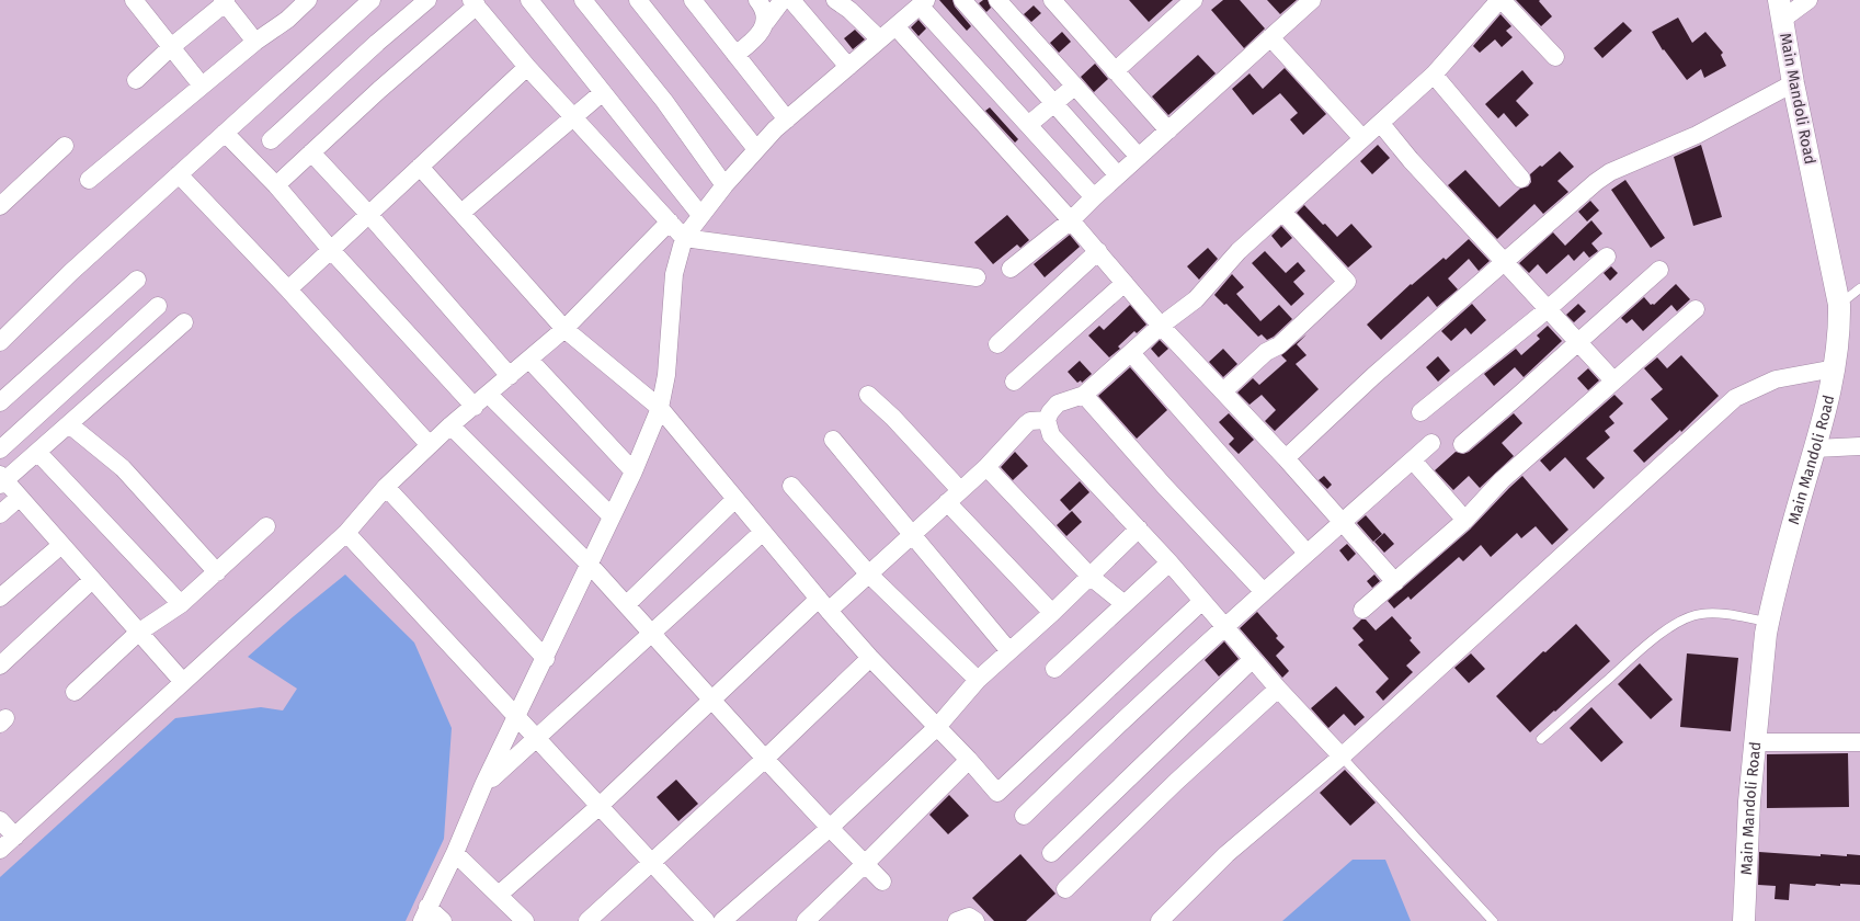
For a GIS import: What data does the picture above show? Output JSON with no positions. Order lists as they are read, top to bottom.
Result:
{
  "streets": {
    "street": ["Main Mandoli Road"]
  }
}
